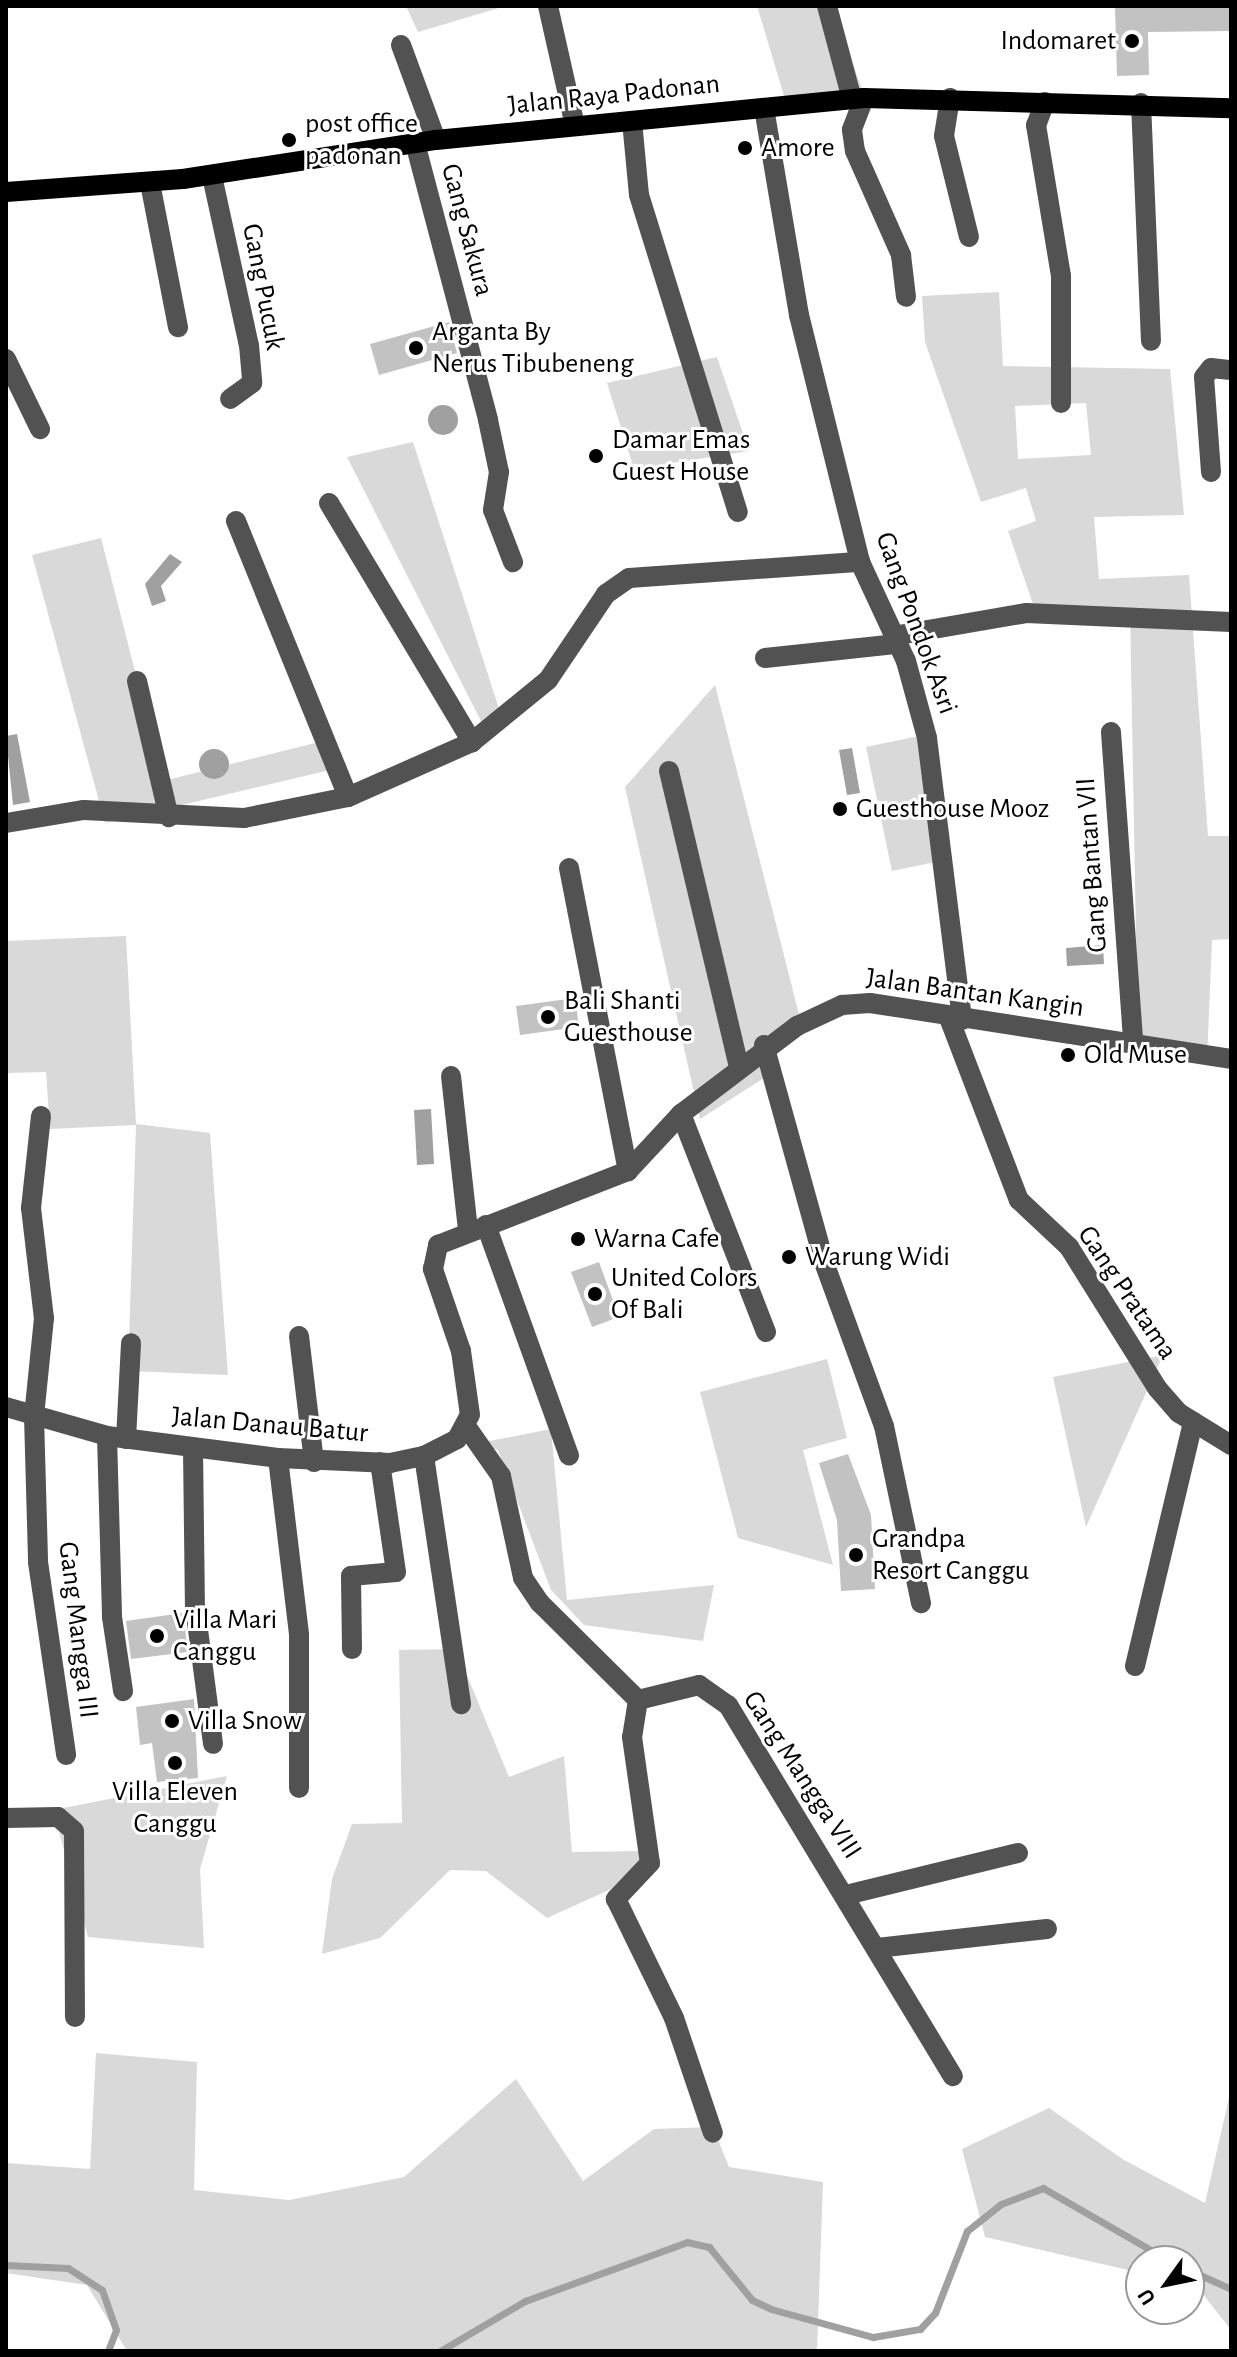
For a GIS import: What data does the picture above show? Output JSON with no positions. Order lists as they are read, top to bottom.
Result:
{
  "streets": {
    "main road": ["Jalan Raya Padonan"],
    "street": [
      "Gang Sakura",
      "Gang Pucuk",
      "Gang Pondok Asri",
      "Gang Bantan VII",
      "Jalan Bantan Kangin",
      "Gang Pratama",
      "Jalan Danau Batur",
      "Gang Mangga III",
      "Gang Mangga VIII"
    ]
  },
  "crossings": [
    ["Jalan Raya Padonan", "Gang Sakura"],
    ["Jalan Raya Padonan", "Gang Pucuk"],
    ["Jalan Raya Padonan", "Gang Pondok Asri"],
    ["Gang Pondok Asri", "Jalan Bantan Kangin"],
    ["Gang Pondok Asri", "Gang Pratama"],
    ["Gang Bantan VII", "Jalan Bantan Kangin"],
    ["Jalan Bantan Kangin", "Gang Pratama"],
    ["Jalan Bantan Kangin", "Jalan Danau Batur"],
    ["Jalan Danau Batur", "Gang Mangga III"]
  ],
  "places": [
    "Indomaret",
    "post office padonan",
    "Amore",
    "Arganta By Nerus Tibubeneng",
    "Damar Emas Guest House",
    "Guesthouse Mooz",
    "Bali Shanti Guesthouse",
    "Old Muse",
    "Warna Cafe",
    "Warung Widi",
    "United Colors Of Bali",
    "Grandpa Resort Canggu",
    "Villa Mari Canggu",
    "Villa Snow",
    "Villa Eleven Canggu"
  ],
  "north": "bottom left"
}
